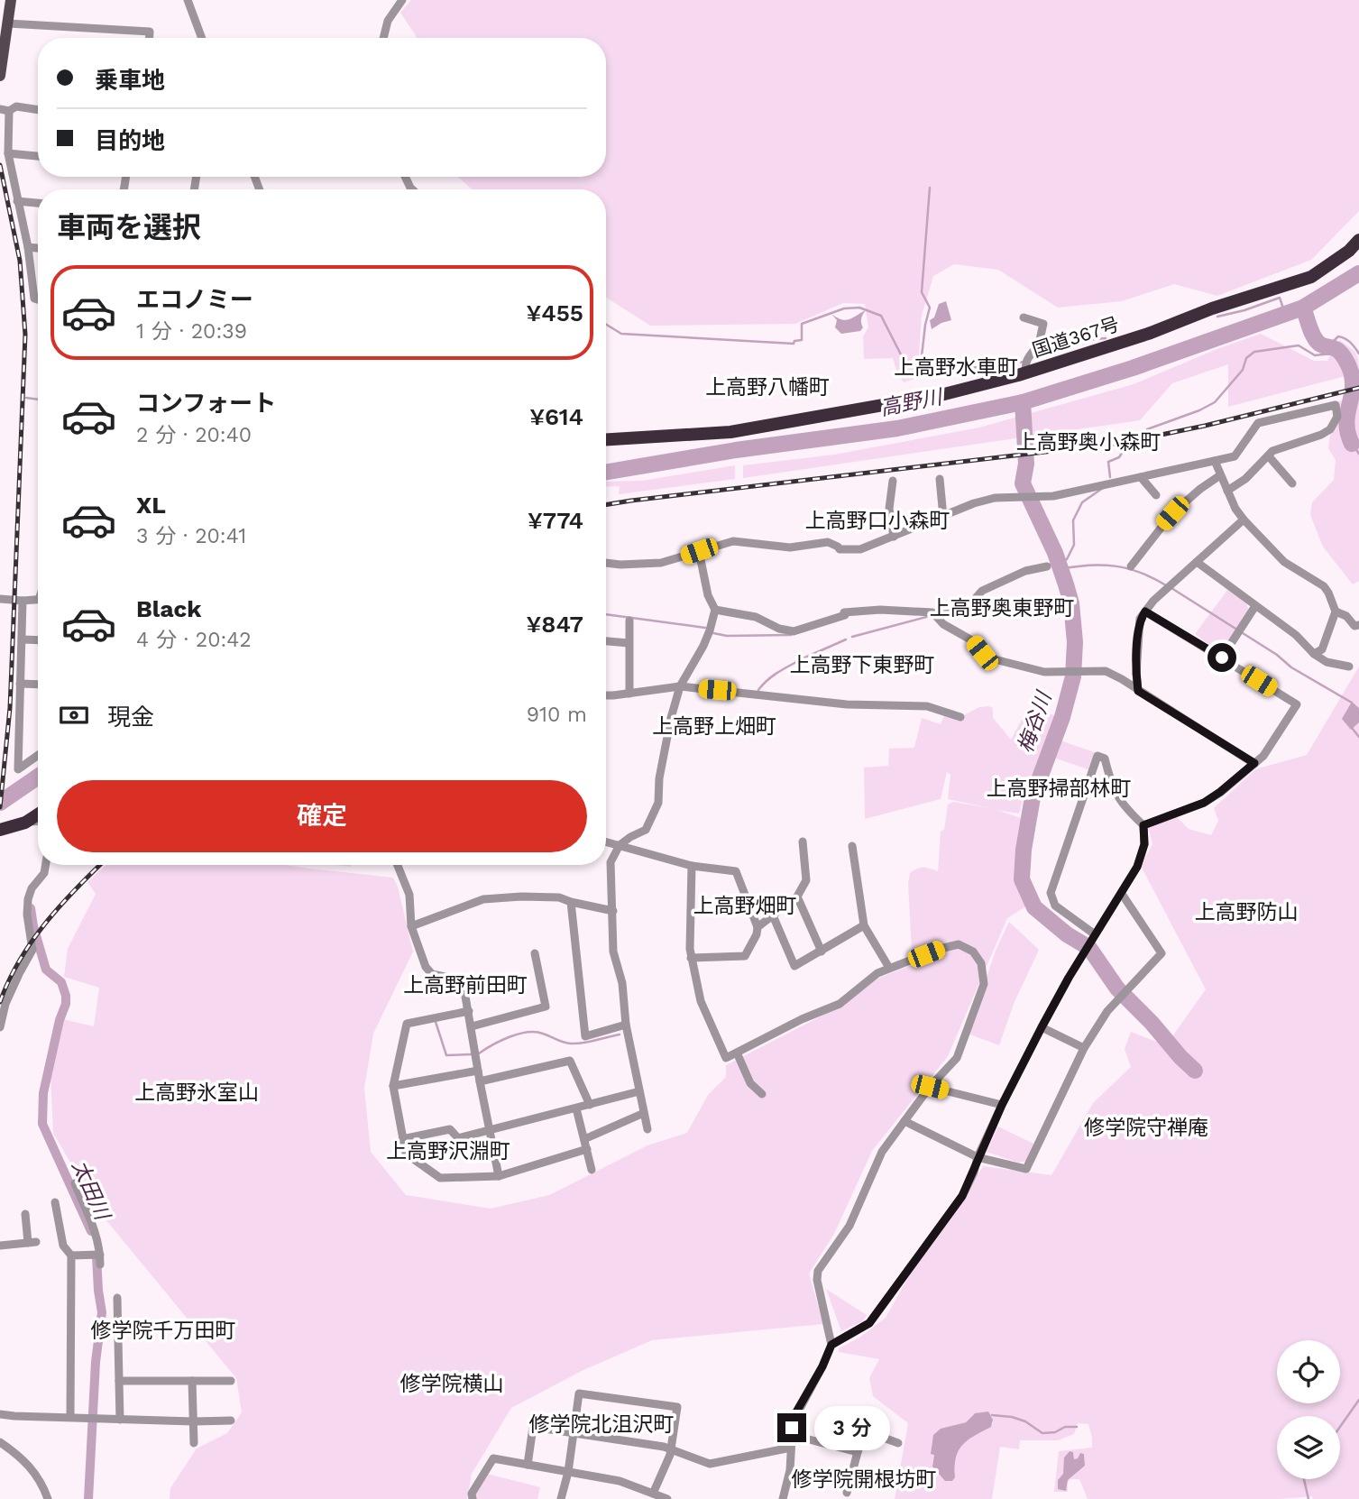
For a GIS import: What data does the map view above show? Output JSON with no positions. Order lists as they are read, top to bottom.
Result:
{
  "streets": {
    "highway": ["国道367号"]
  },
  "districts": [
    "上高野水車町",
    "上高野八幡町",
    "上高野奥小森町",
    "上高野口小森町",
    "上高野奥東野町",
    "上高野下東野町",
    "上高野上畑町",
    "上高野掃部林町",
    "上高野畑町",
    "上高野防山",
    "上高野前田町",
    "上高野氷室山",
    "修学院守禅庵",
    "上高野沢淵町",
    "修学院千万田町",
    "修学院横山",
    "修学院北沮沢町",
    "修学院開根坊町"
  ],
  "water": ["高野川", "梅谷川", "太田川"],
  "page": {
    "banner": ["乗車地", "目的地"],
    "heading": "車両を選択",
    "list": [
      {
        "name": "エコノミー",
        "note": "1 分 · 20:39",
        "value": "¥455"
      },
      {
        "name": "コンフォート",
        "note": "2 分 · 20:40",
        "value": "¥614"
      },
      {
        "name": "XL",
        "note": "3 分 · 20:41",
        "value": "¥774"
      },
      {
        "name": "Black",
        "note": "4 分 · 20:42",
        "value": "¥847"
      }
    ],
    "pay": ["現金", "910 m"],
    "buttons": "確定",
    "bubble": "3 分"
  }
}
